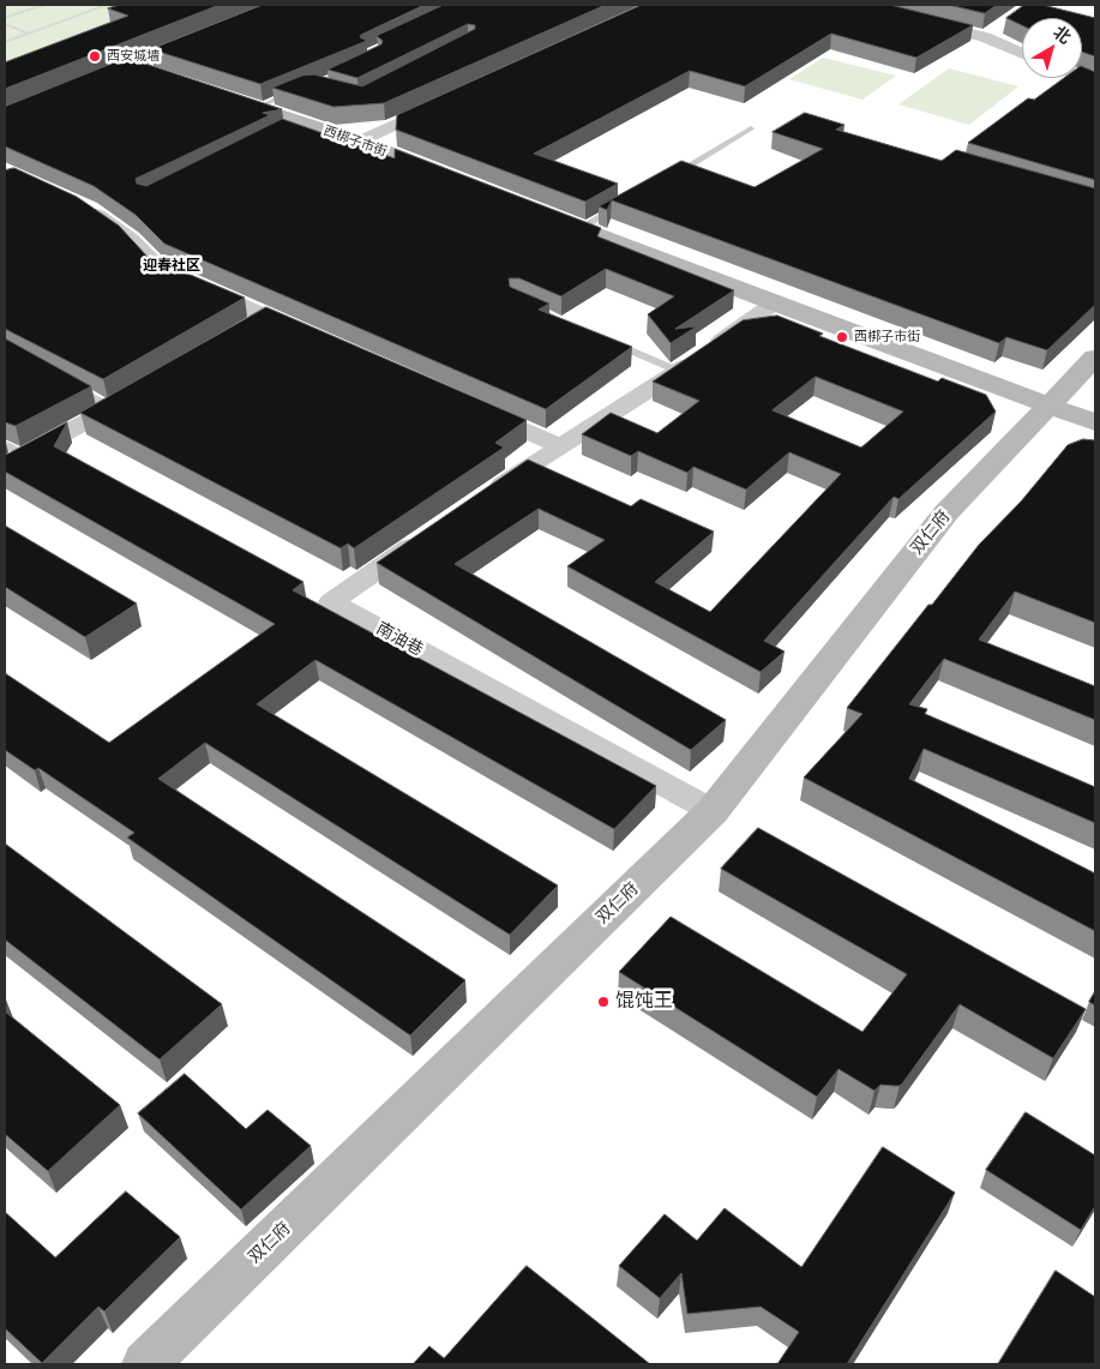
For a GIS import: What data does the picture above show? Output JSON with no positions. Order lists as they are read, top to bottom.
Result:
{
  "streets": {
    "street": ["西梆子市街", "双仁府", "南油巷"]
  },
  "crossings": [
    ["双仁府", "南油巷"]
  ],
  "districts": ["迎春社区"],
  "places": ["西安城墙", "西梆子市街", "馄饨王"],
  "north": "top right"
}
